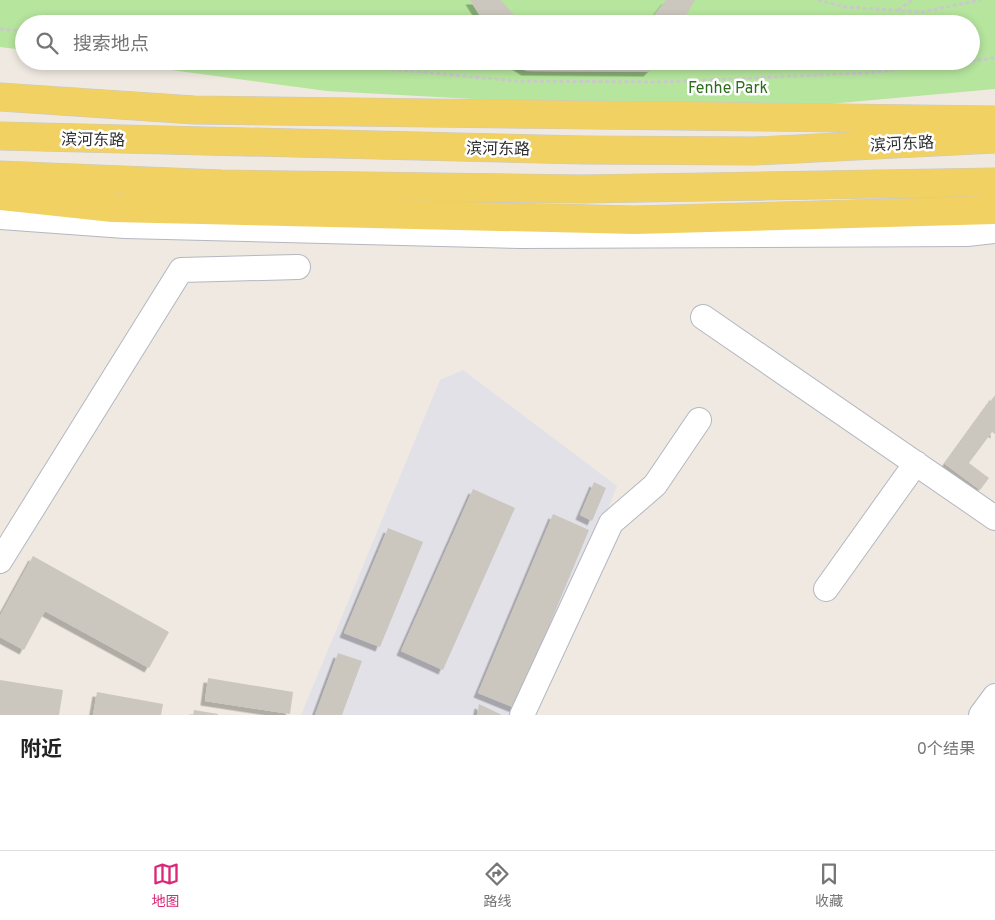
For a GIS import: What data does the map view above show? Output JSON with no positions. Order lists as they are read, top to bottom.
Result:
{
  "streets": {
    "main road": ["滨河东路"]
  },
  "parks": ["Fenhe Park"],
  "page": {
    "search": "搜索地点",
    "heading": ["附近", "0个结果"],
    "nav": ["地图", "路线", "收藏"]
  }
}
